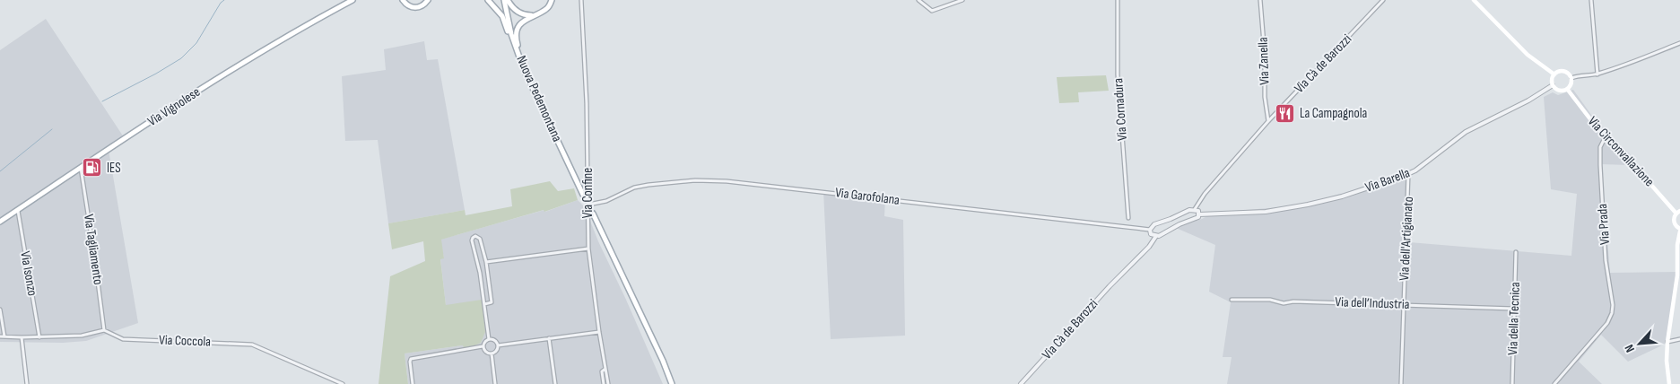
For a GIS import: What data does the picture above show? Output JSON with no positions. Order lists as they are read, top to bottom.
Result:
{
  "streets": {
    "main road": ["Nuova Pedemontana", "Via Vignolese", "Via Circonvallazione"],
    "street": [
      "Via Zanella",
      "Via Cà de Barozzi",
      "Via Cornadura",
      "Via Barella",
      "Via Confine",
      "Via Garofolana",
      "Via Prada",
      "Via dell'Artigianato",
      "Via Tagliamento",
      "Via Isonzo",
      "Via dell’Industria",
      "Via della Tecnica",
      "Via Coccola"
    ]
  },
  "crossings": [
    ["Via Zanella", "Via Cà de Barozzi"],
    ["Via Vignolese", "Via Tagliamento"],
    ["Via Vignolese", "Via Isonzo"],
    ["Via Circonvallazione", "Via Barella"],
    ["Via Circonvallazione", "Via Prada"],
    ["Via Barella", "Via dell'Artigianato"],
    ["Via Confine", "Via Garofolana"],
    ["Via dell'Artigianato", "Via dell’Industria"],
    ["Via Tagliamento", "Via Coccola"],
    ["Via dell’Industria", "Via della Tecnica"]
  ],
  "places": {
    "restaurant": ["La Campagnola"],
    "fuel station": ["IES"]
  },
  "north": "bottom left"
}
